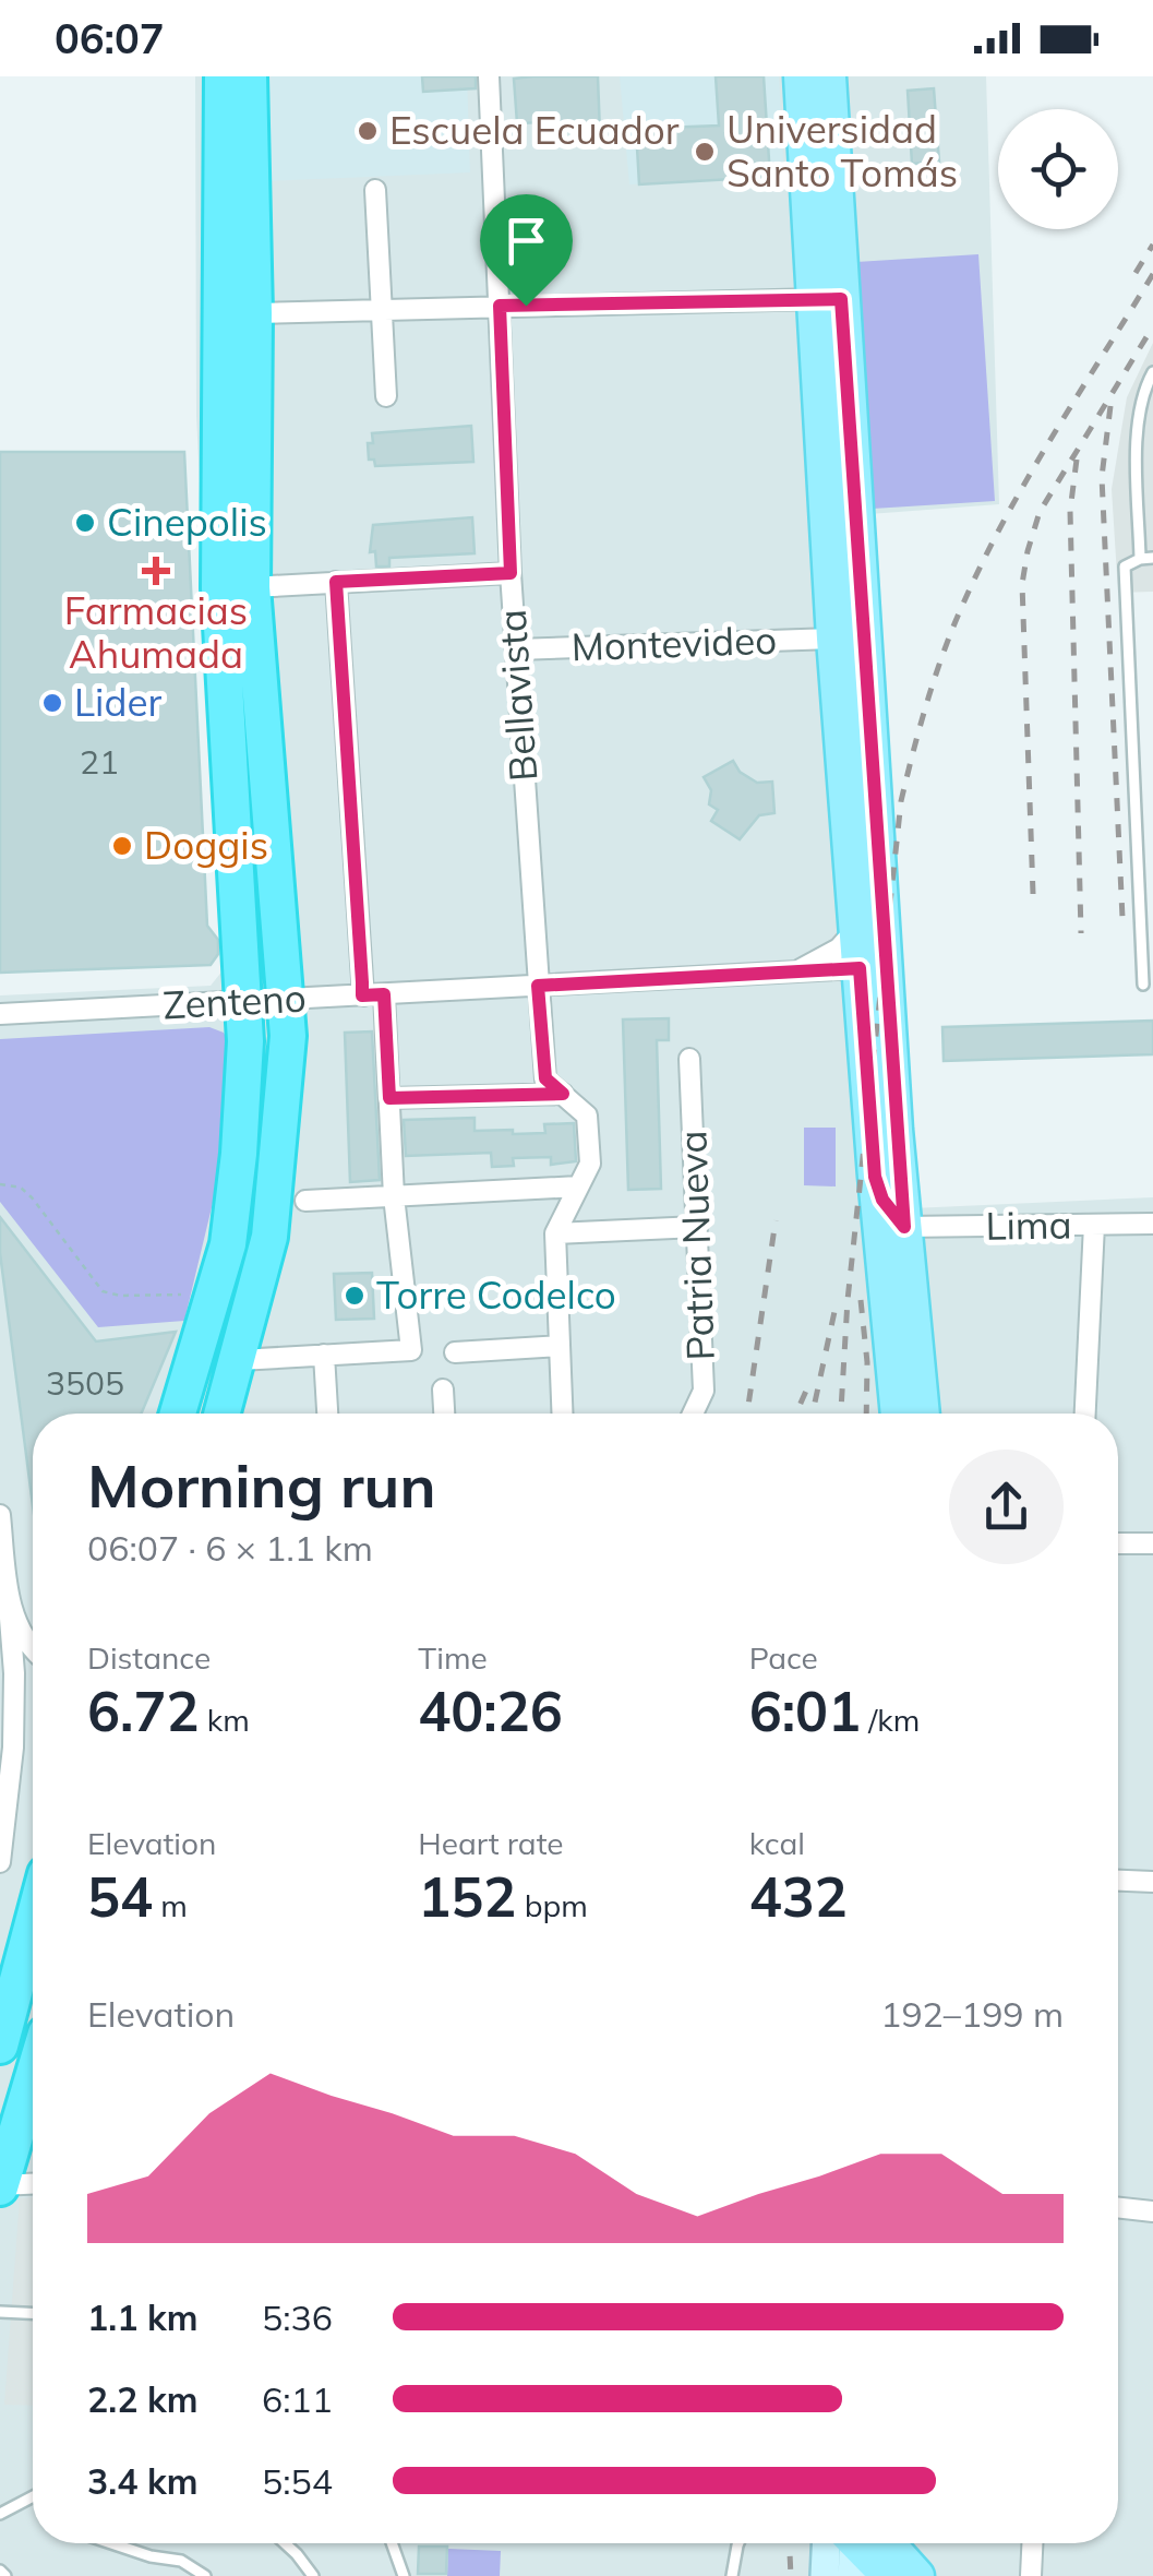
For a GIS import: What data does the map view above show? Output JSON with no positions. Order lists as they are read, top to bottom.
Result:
{
  "streets": {
    "street": [
      "Montevideo",
      "Bellavista",
      "Zenteno",
      "Lima",
      "Patria Nueva"
    ]
  },
  "crossings": [
    ["Montevideo", "Bellavista"],
    ["Bellavista", "Zenteno"]
  ],
  "places": {
    "other": [
      "Escuela Ecuador",
      "Universidad Santo Tomás",
      "Cinepolis",
      "Lider",
      "Doggis",
      "Torre Codelco"
    ],
    "health": ["Farmacias Ahumada"]
  },
  "house_numbers": ["21", "3505"],
  "page": {
    "status": "06:07",
    "heading": ["Morning run", "06:07 · 6 × 1.1 km"],
    "stats": [
      ["Distance", "6.72 km"],
      ["Time", "40:26"],
      ["Pace", "6:01 /km"],
      ["Elevation", "54 m"],
      ["Heart rate", "152 bpm"],
      ["kcal", "432"]
    ],
    "chart": ["Elevation", "192–199 m"],
    "list": [
      {
        "name": "1.1 km",
        "note": "5:36"
      },
      {
        "name": "2.2 km",
        "note": "6:11"
      },
      {
        "name": "3.4 km",
        "note": "5:54"
      }
    ]
  }
}
